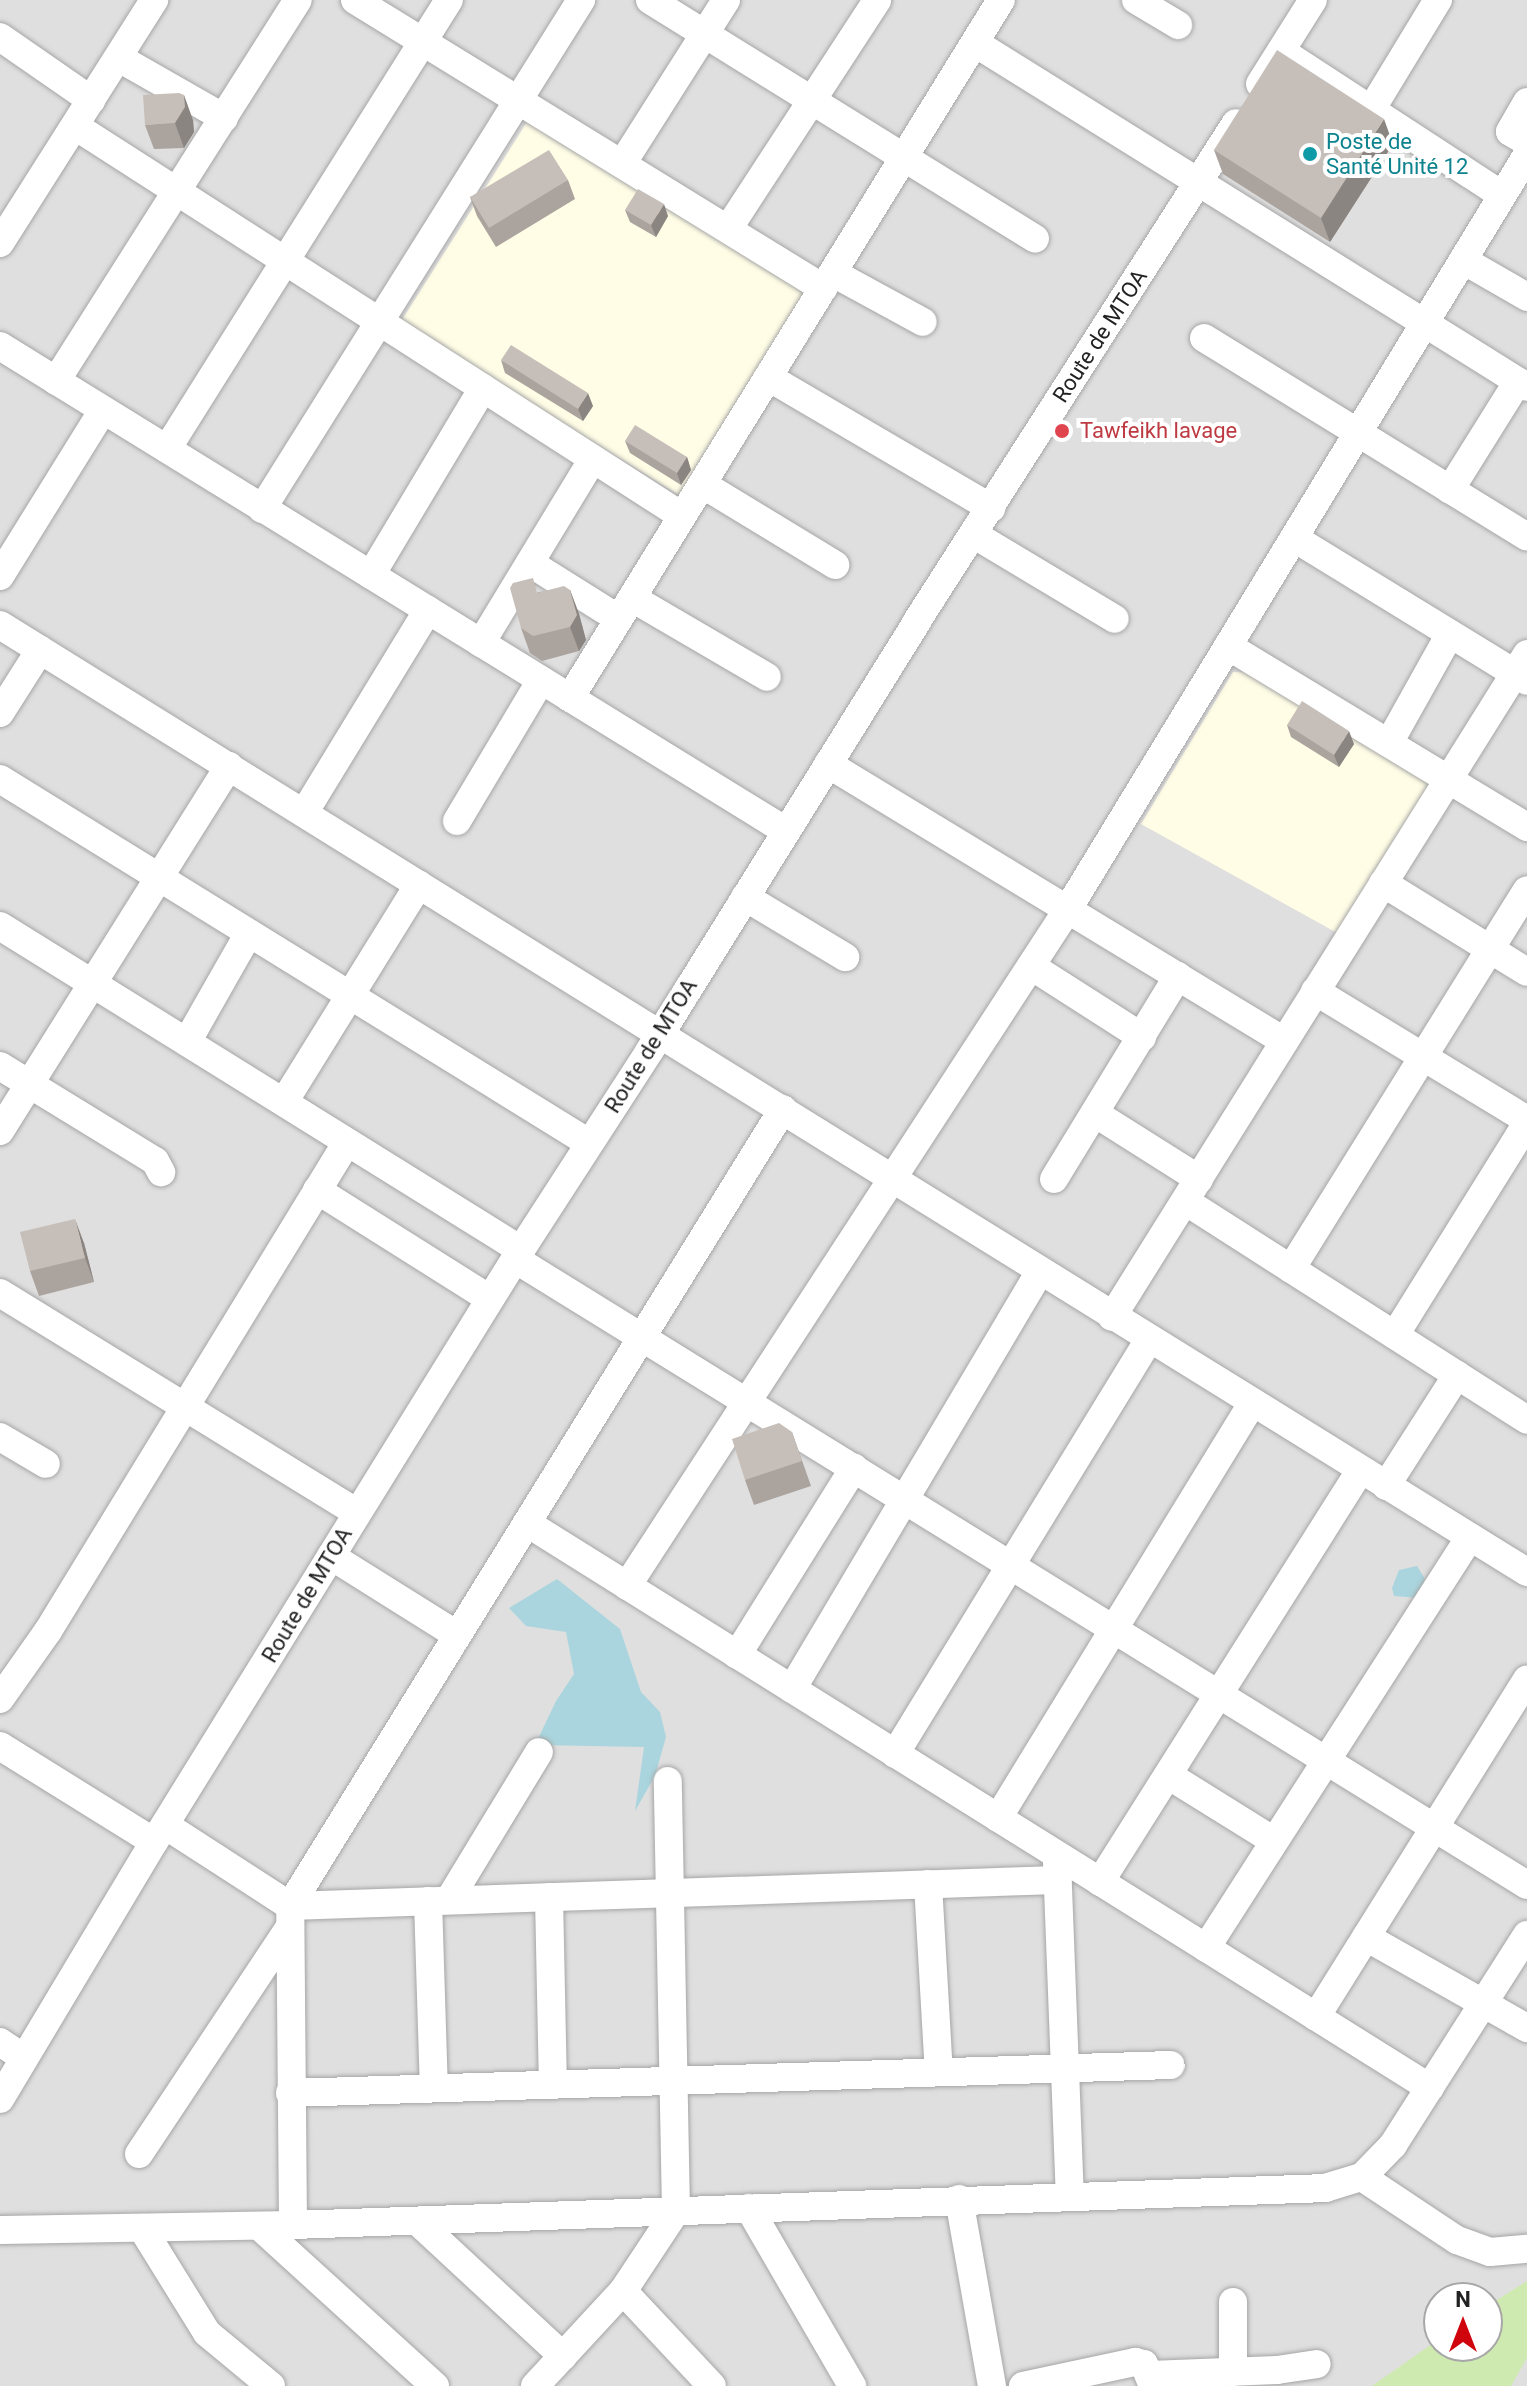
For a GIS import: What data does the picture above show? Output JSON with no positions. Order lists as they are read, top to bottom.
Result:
{
  "streets": {
    "street": ["Route de MTOA"]
  },
  "places": ["Poste de Santé Unité 12", "Tawfeikh lavage"],
  "north": "top"
}
